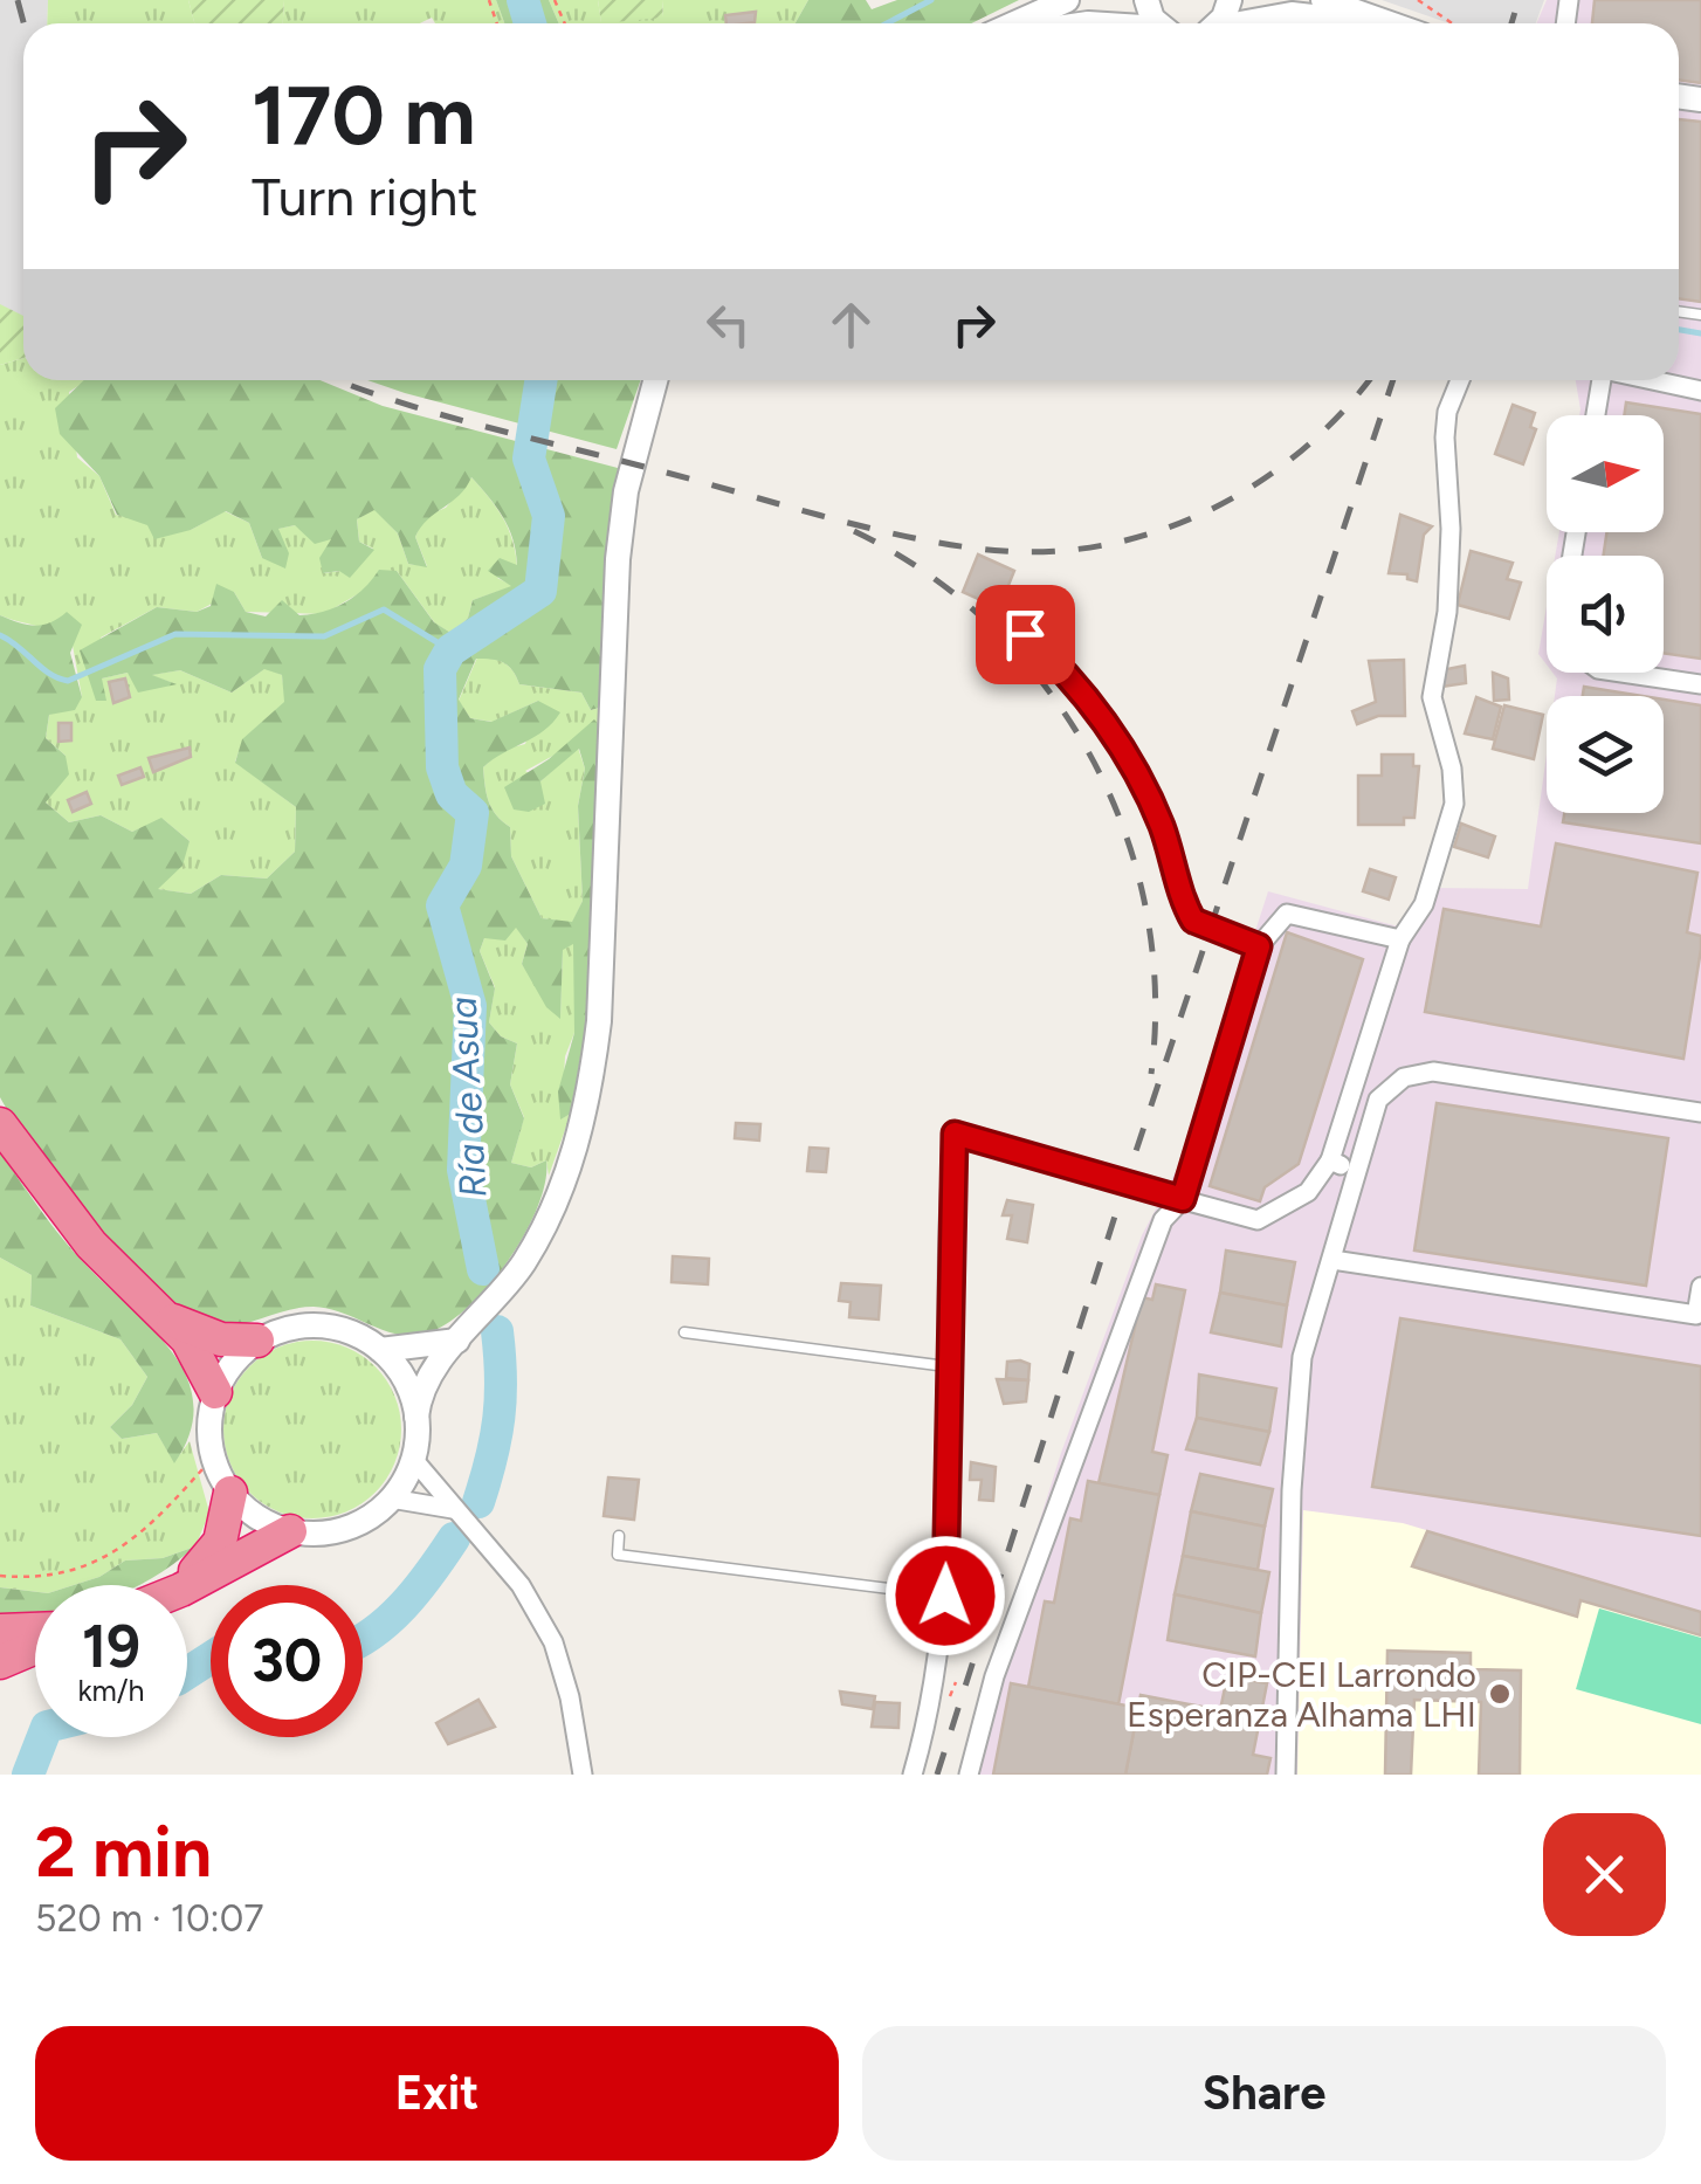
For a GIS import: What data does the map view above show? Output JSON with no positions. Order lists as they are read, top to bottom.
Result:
{
  "water": ["Ría de Asua"],
  "places": ["CIP-CEI Larrondo Esperanza Alhama LHI"],
  "north": "right",
  "page": {
    "turn": ["170 m", "Turn right"],
    "speed": "19 km/h",
    "limit": "30",
    "heading": ["2 min", "520 m · 10:07"],
    "buttons": ["Exit", "Share"]
  }
}
